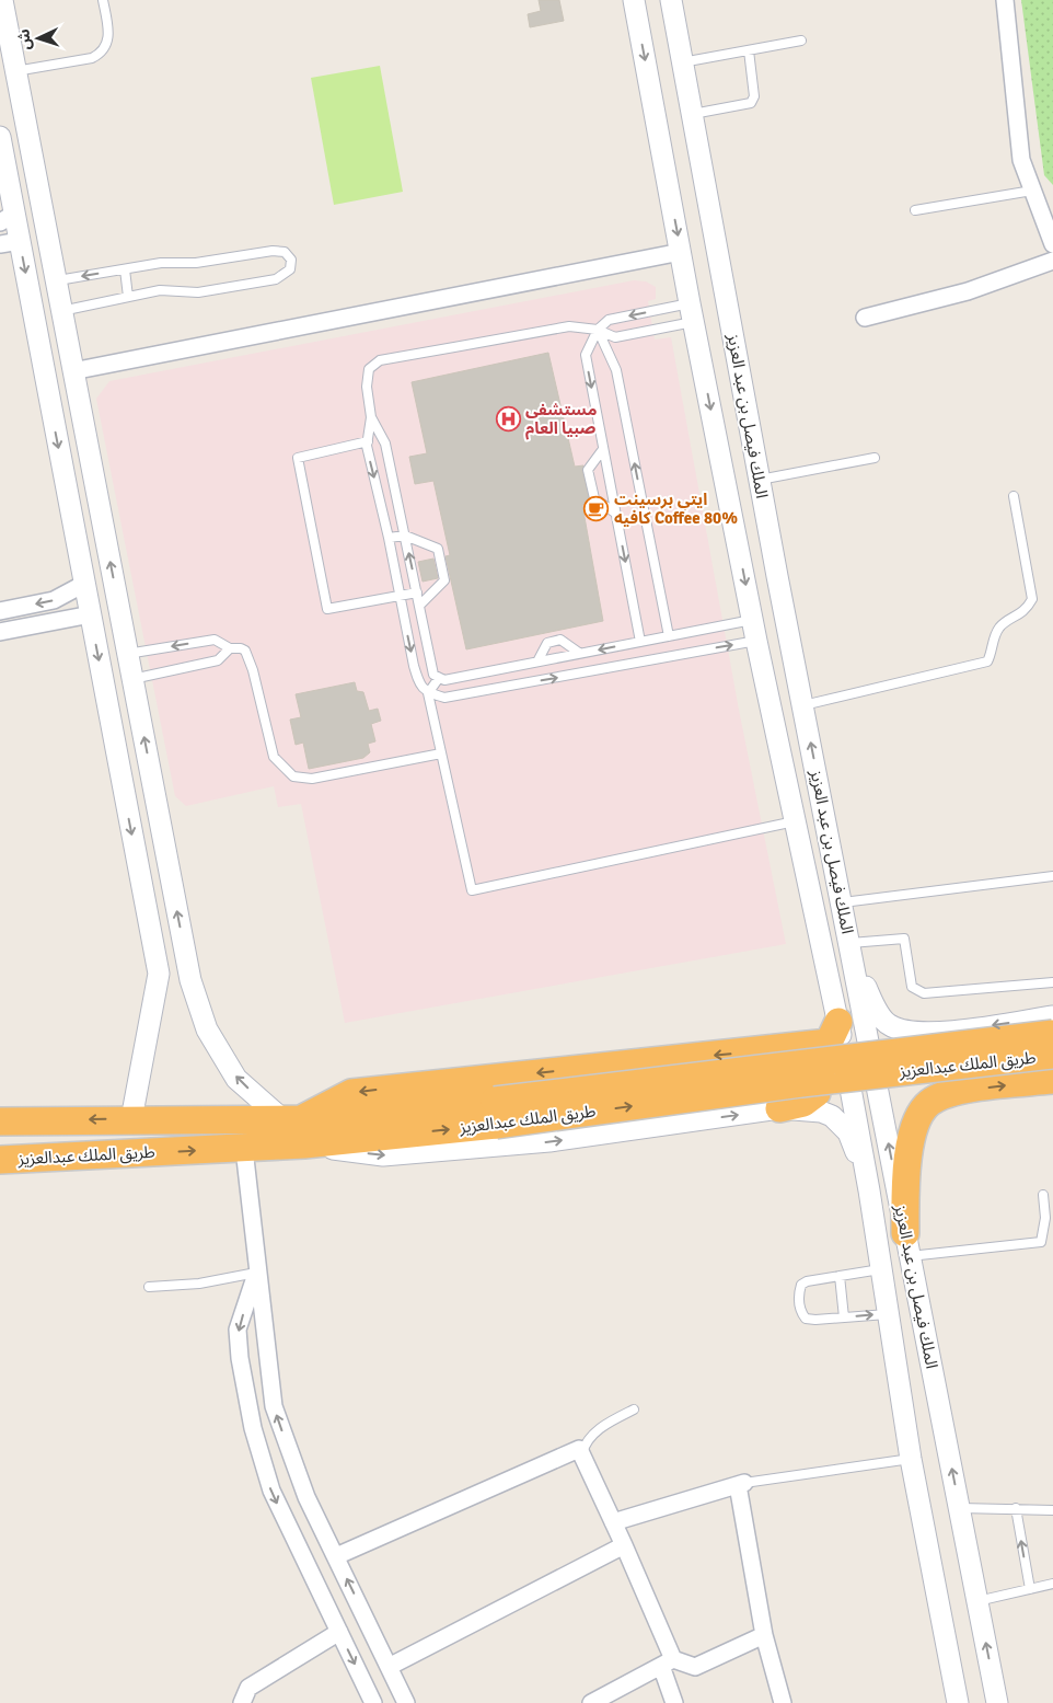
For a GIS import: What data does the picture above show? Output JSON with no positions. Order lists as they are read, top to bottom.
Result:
{
  "streets": {
    "highway": ["طريق الملك عبدالعزيز"],
    "street": ["الملك فيصل بن عبد العزيز"]
  },
  "places": {
    "hospital": ["مستشفى صبيا العام"],
    "cafe": ["ايتي برسينت كافيه Coffee 80%"]
  },
  "north": "left"
}
